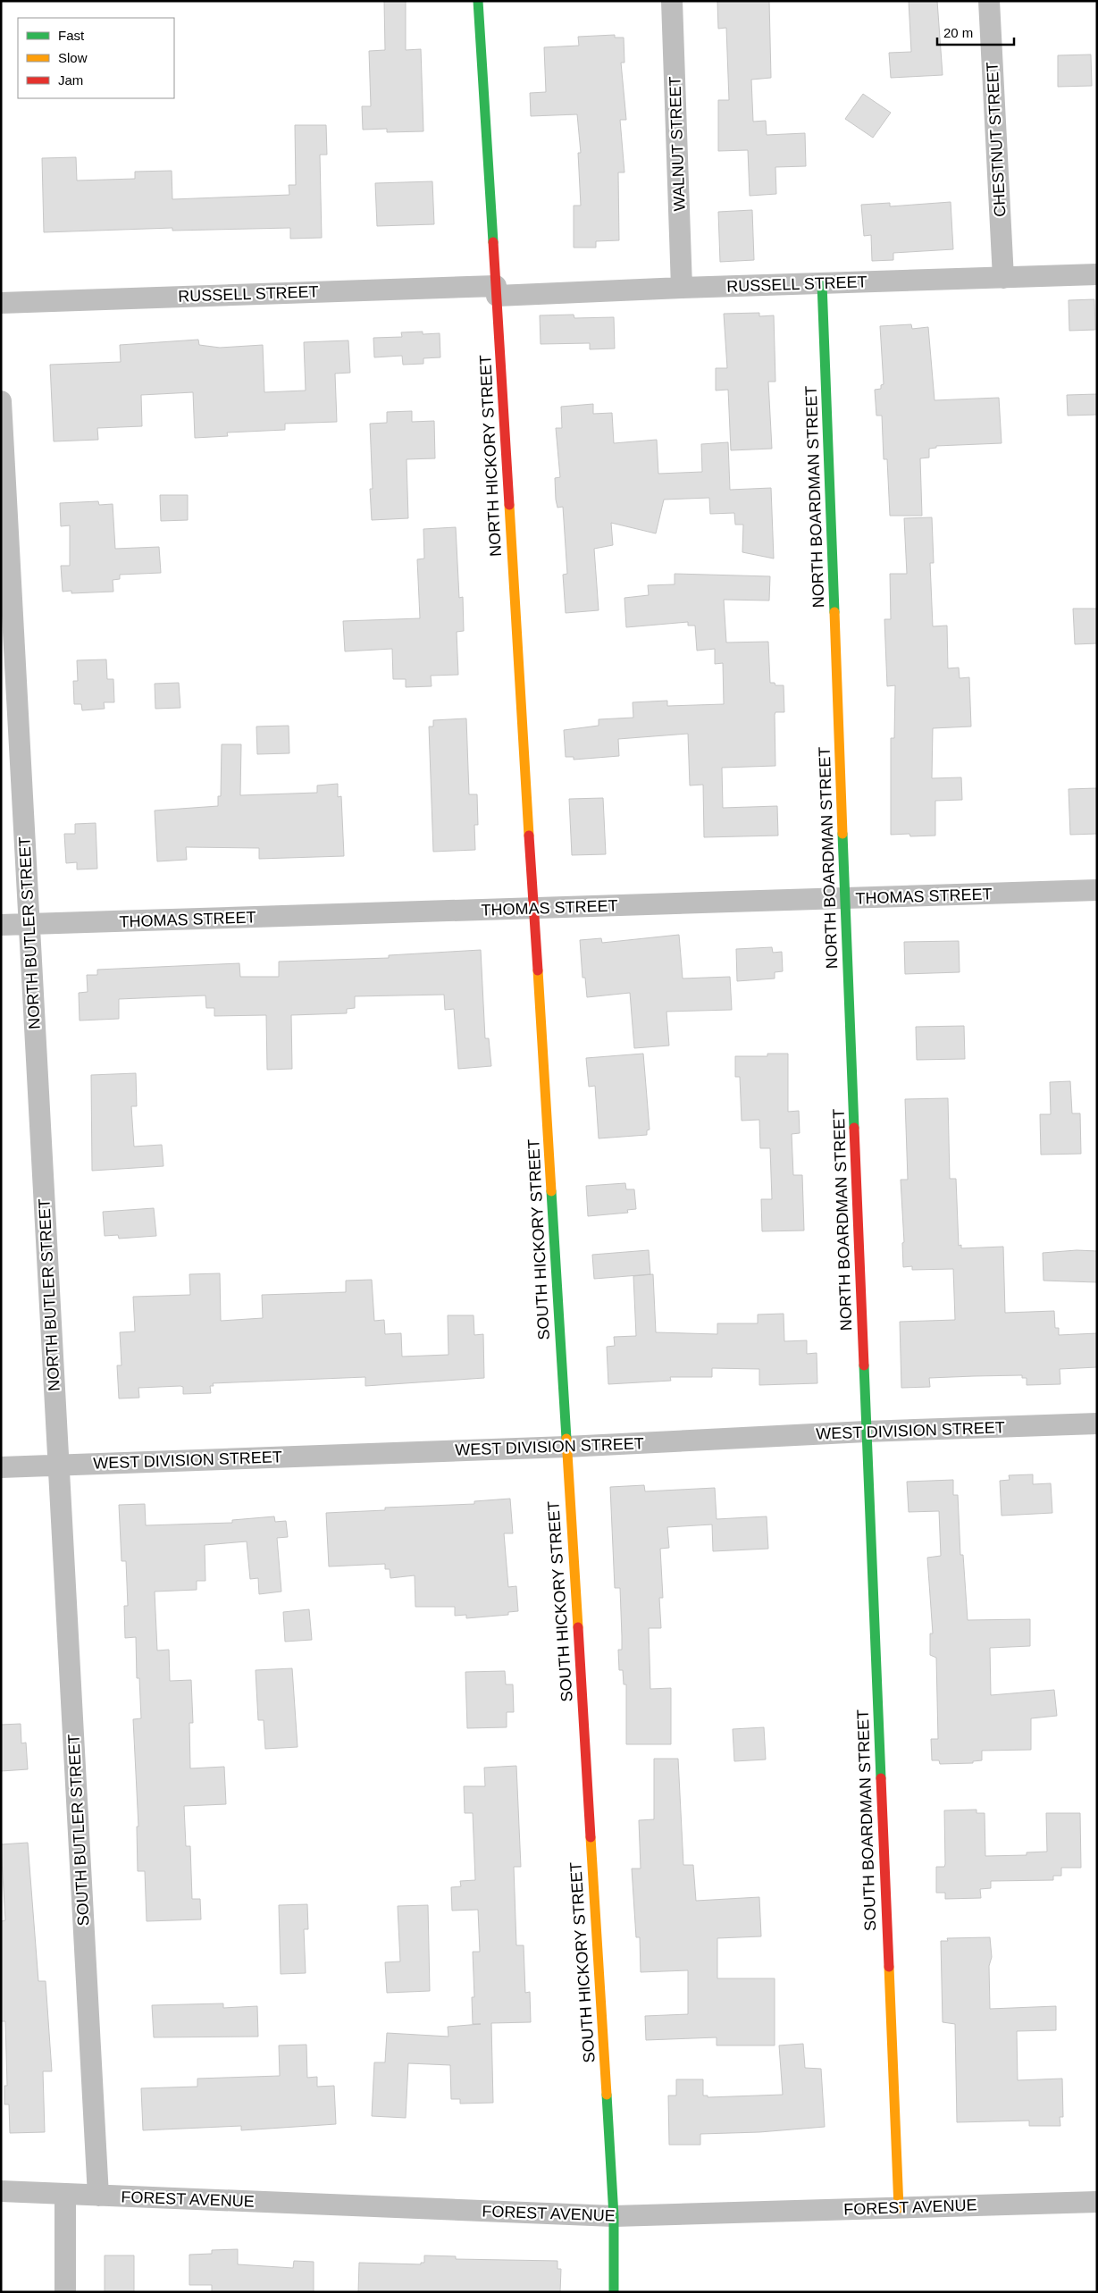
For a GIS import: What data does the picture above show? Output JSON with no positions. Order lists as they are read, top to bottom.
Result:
{
  "streets": {
    "street": [
      "CHESTNUT STREET",
      "WALNUT STREET",
      "RUSSELL STREET",
      "NORTH HICKORY STREET",
      "NORTH BOARDMAN STREET",
      "THOMAS STREET",
      "NORTH BUTLER STREET",
      "SOUTH HICKORY STREET",
      "WEST DIVISION STREET",
      "SOUTH BOARDMAN STREET",
      "SOUTH BUTLER STREET",
      "FOREST AVENUE"
    ]
  },
  "crossings": [
    ["CHESTNUT STREET", "RUSSELL STREET"],
    ["WALNUT STREET", "RUSSELL STREET"],
    ["RUSSELL STREET", "NORTH HICKORY STREET"],
    ["RUSSELL STREET", "NORTH BOARDMAN STREET"],
    ["NORTH HICKORY STREET", "THOMAS STREET"],
    ["NORTH HICKORY STREET", "SOUTH HICKORY STREET"],
    ["NORTH BOARDMAN STREET", "THOMAS STREET"],
    ["NORTH BOARDMAN STREET", "WEST DIVISION STREET"],
    ["NORTH BOARDMAN STREET", "SOUTH BOARDMAN STREET"],
    ["THOMAS STREET", "NORTH BUTLER STREET"],
    ["THOMAS STREET", "SOUTH HICKORY STREET"],
    ["NORTH BUTLER STREET", "WEST DIVISION STREET"],
    ["NORTH BUTLER STREET", "SOUTH BUTLER STREET"],
    ["SOUTH HICKORY STREET", "WEST DIVISION STREET"],
    ["SOUTH HICKORY STREET", "FOREST AVENUE"],
    ["WEST DIVISION STREET", "SOUTH BOARDMAN STREET"],
    ["WEST DIVISION STREET", "SOUTH BUTLER STREET"],
    ["SOUTH BOARDMAN STREET", "FOREST AVENUE"],
    ["SOUTH BUTLER STREET", "FOREST AVENUE"]
  ],
  "legend": ["Fast", "Slow", "Jam"],
  "scale_bar": "20 m"
}
